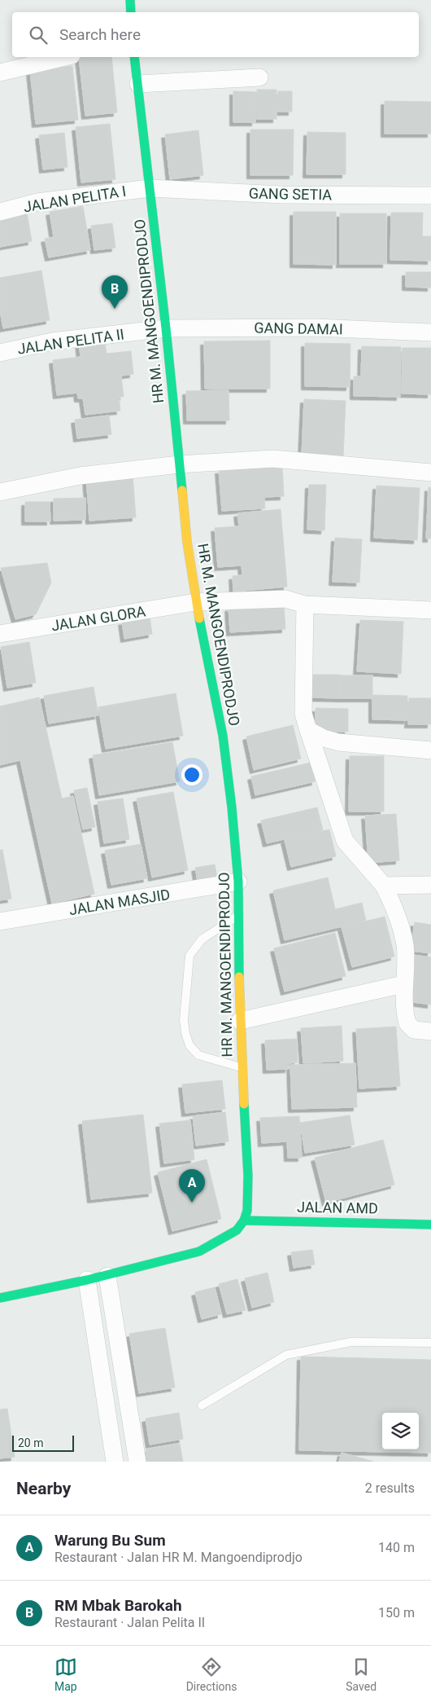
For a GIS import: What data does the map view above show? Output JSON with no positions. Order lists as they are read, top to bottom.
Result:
{
  "streets": {
    "main road": ["HR M. MANGOENDIPRODJO", "JALAN AMD"],
    "street": [
      "GANG SETIA",
      "JALAN PELITA I",
      "GANG DAMAI",
      "JALAN PELITA II",
      "JALAN GLORA",
      "JALAN MASJID"
    ]
  },
  "crossings": [
    ["GANG SETIA", "JALAN PELITA I"],
    ["GANG SETIA", "HR M. MANGOENDIPRODJO"],
    ["JALAN PELITA I", "HR M. MANGOENDIPRODJO"],
    ["HR M. MANGOENDIPRODJO", "GANG DAMAI"],
    ["HR M. MANGOENDIPRODJO", "JALAN PELITA II"],
    ["HR M. MANGOENDIPRODJO", "JALAN GLORA"],
    ["HR M. MANGOENDIPRODJO", "JALAN MASJID"],
    ["HR M. MANGOENDIPRODJO", "JALAN AMD"],
    ["GANG DAMAI", "JALAN PELITA II"]
  ],
  "scale_bar": "20 m",
  "page": {
    "search": "Search here",
    "pins": ["B", "A"],
    "scale": "20 m",
    "heading": ["Nearby", "2 results"],
    "list": [
      {
        "mark": "A",
        "name": "Warung Bu Sum",
        "note": "Restaurant · Jalan HR M. Mangoendiprodjo",
        "value": "140 m"
      },
      {
        "mark": "B",
        "name": "RM Mbak Barokah",
        "note": "Restaurant · Jalan Pelita II",
        "value": "150 m"
      }
    ],
    "nav": ["Map", "Directions", "Saved"]
  }
}
